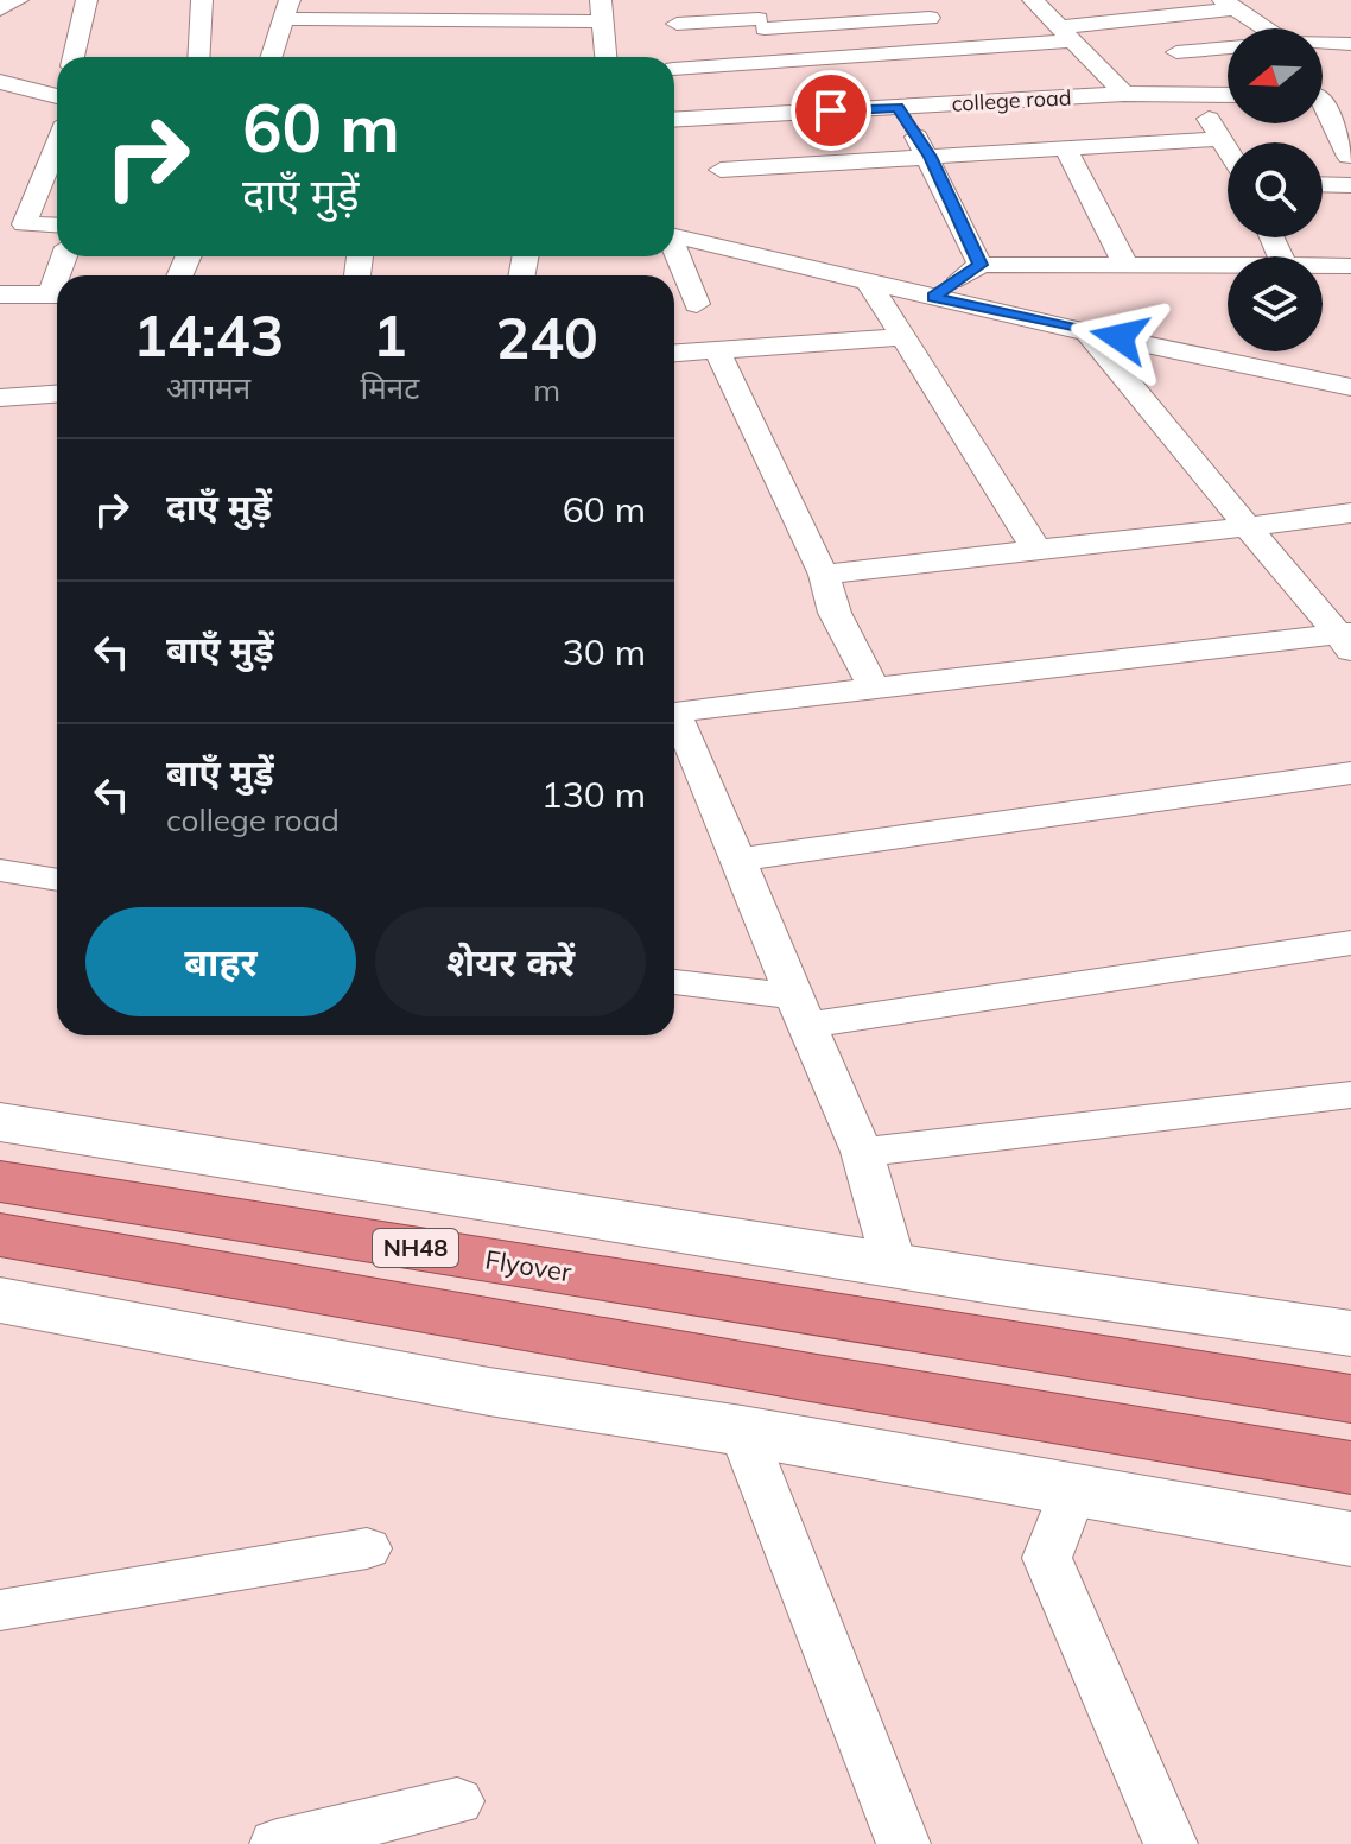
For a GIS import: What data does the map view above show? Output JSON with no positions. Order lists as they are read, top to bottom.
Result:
{
  "streets": {
    "highway": ["NH48", "Flyover"],
    "street": ["college road"]
  },
  "north": "left",
  "page": {
    "turn": ["60 m", "दाएँ मुड़ें"],
    "eta": [
      "14:43",
      "आगमन",
      "1",
      "मिनट",
      "240",
      "m"
    ],
    "list": [
      {
        "name": "दाएँ मुड़ें",
        "value": "60 m"
      },
      {
        "name": "बाएँ मुड़ें",
        "value": "30 m"
      },
      {
        "name": "बाएँ मुड़ें",
        "note": "college road",
        "value": "130 m"
      }
    ],
    "buttons": ["बाहर", "शेयर करें"]
  }
}
